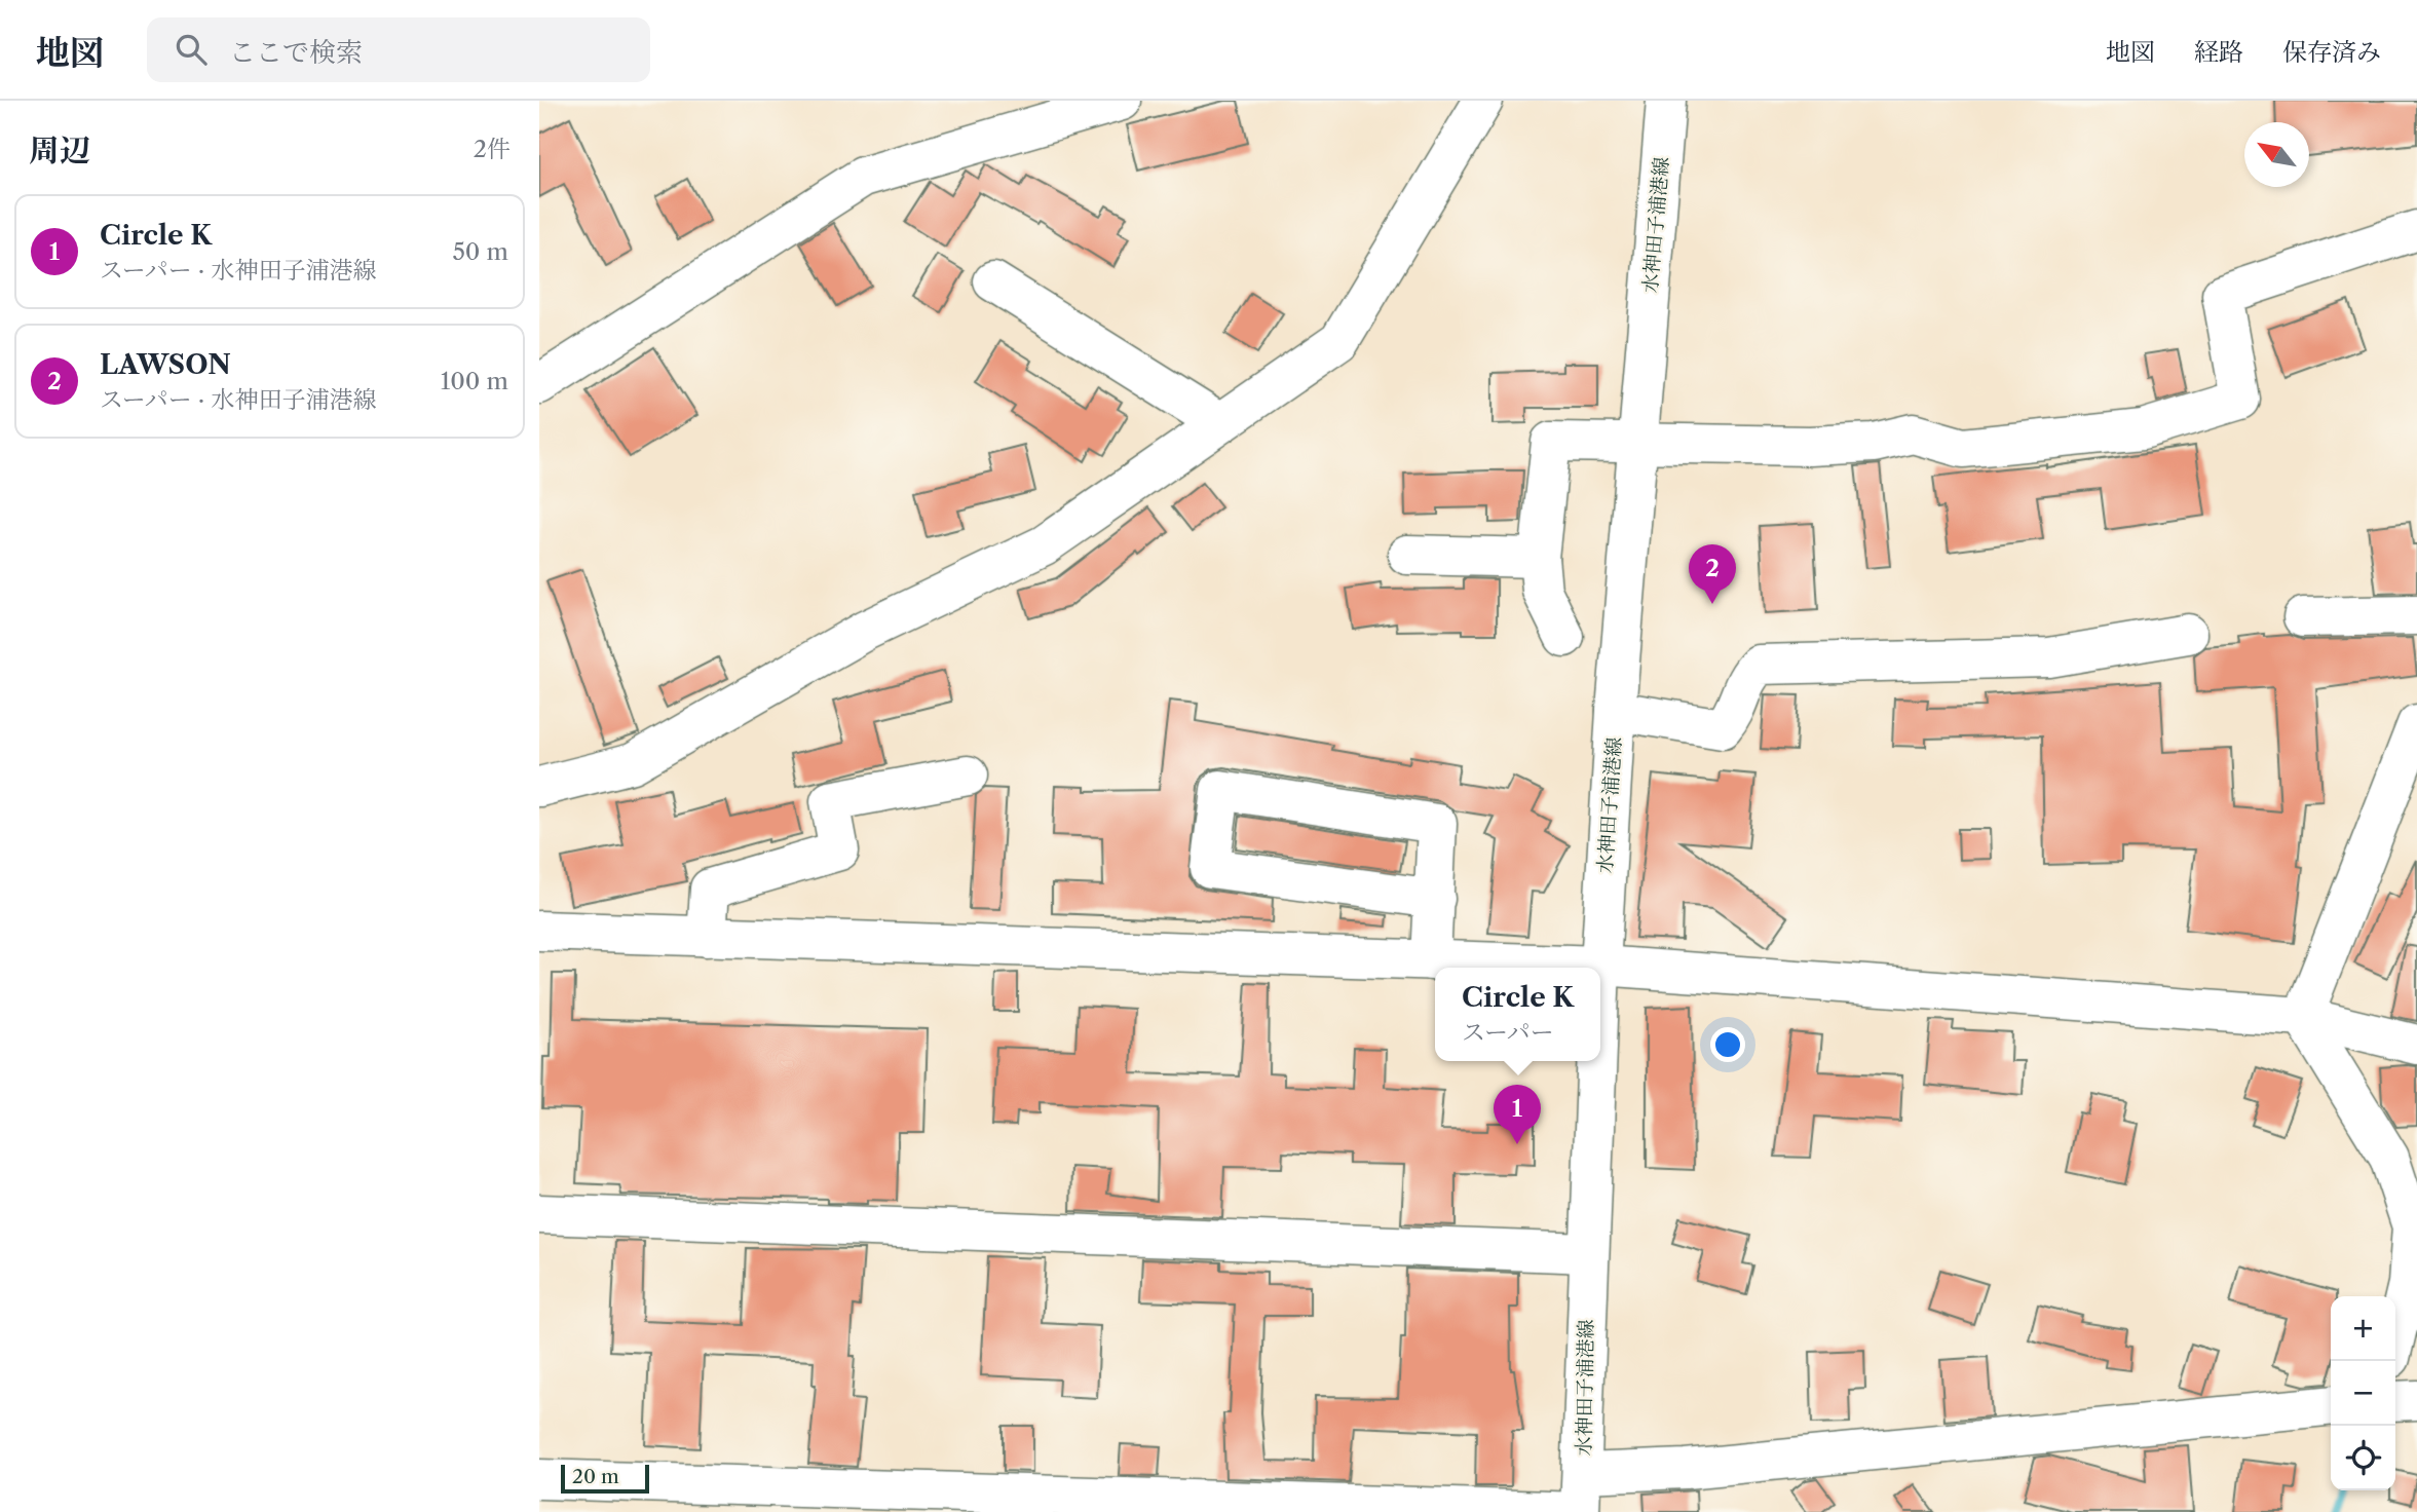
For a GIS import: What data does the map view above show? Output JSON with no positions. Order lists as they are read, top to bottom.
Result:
{
  "streets": {
    "street": ["水神田子浦港線"]
  },
  "scale_bar": "20 m",
  "north": "top left",
  "page": {
    "header": "地図",
    "search": "ここで検索",
    "nav": ["地図", "経路", "保存済み"],
    "heading": ["周辺", "2件"],
    "list": [
      {
        "mark": "1",
        "name": "Circle K",
        "note": "スーパー · 水神田子浦港線",
        "value": "50 m"
      },
      {
        "mark": "2",
        "name": "LAWSON",
        "note": "スーパー · 水神田子浦港線",
        "value": "100 m"
      }
    ],
    "pins": ["2", "1"],
    "popup": ["Circle K", "スーパー"],
    "map_buttons": ["+", "−"],
    "scale": "20 m"
  }
}
